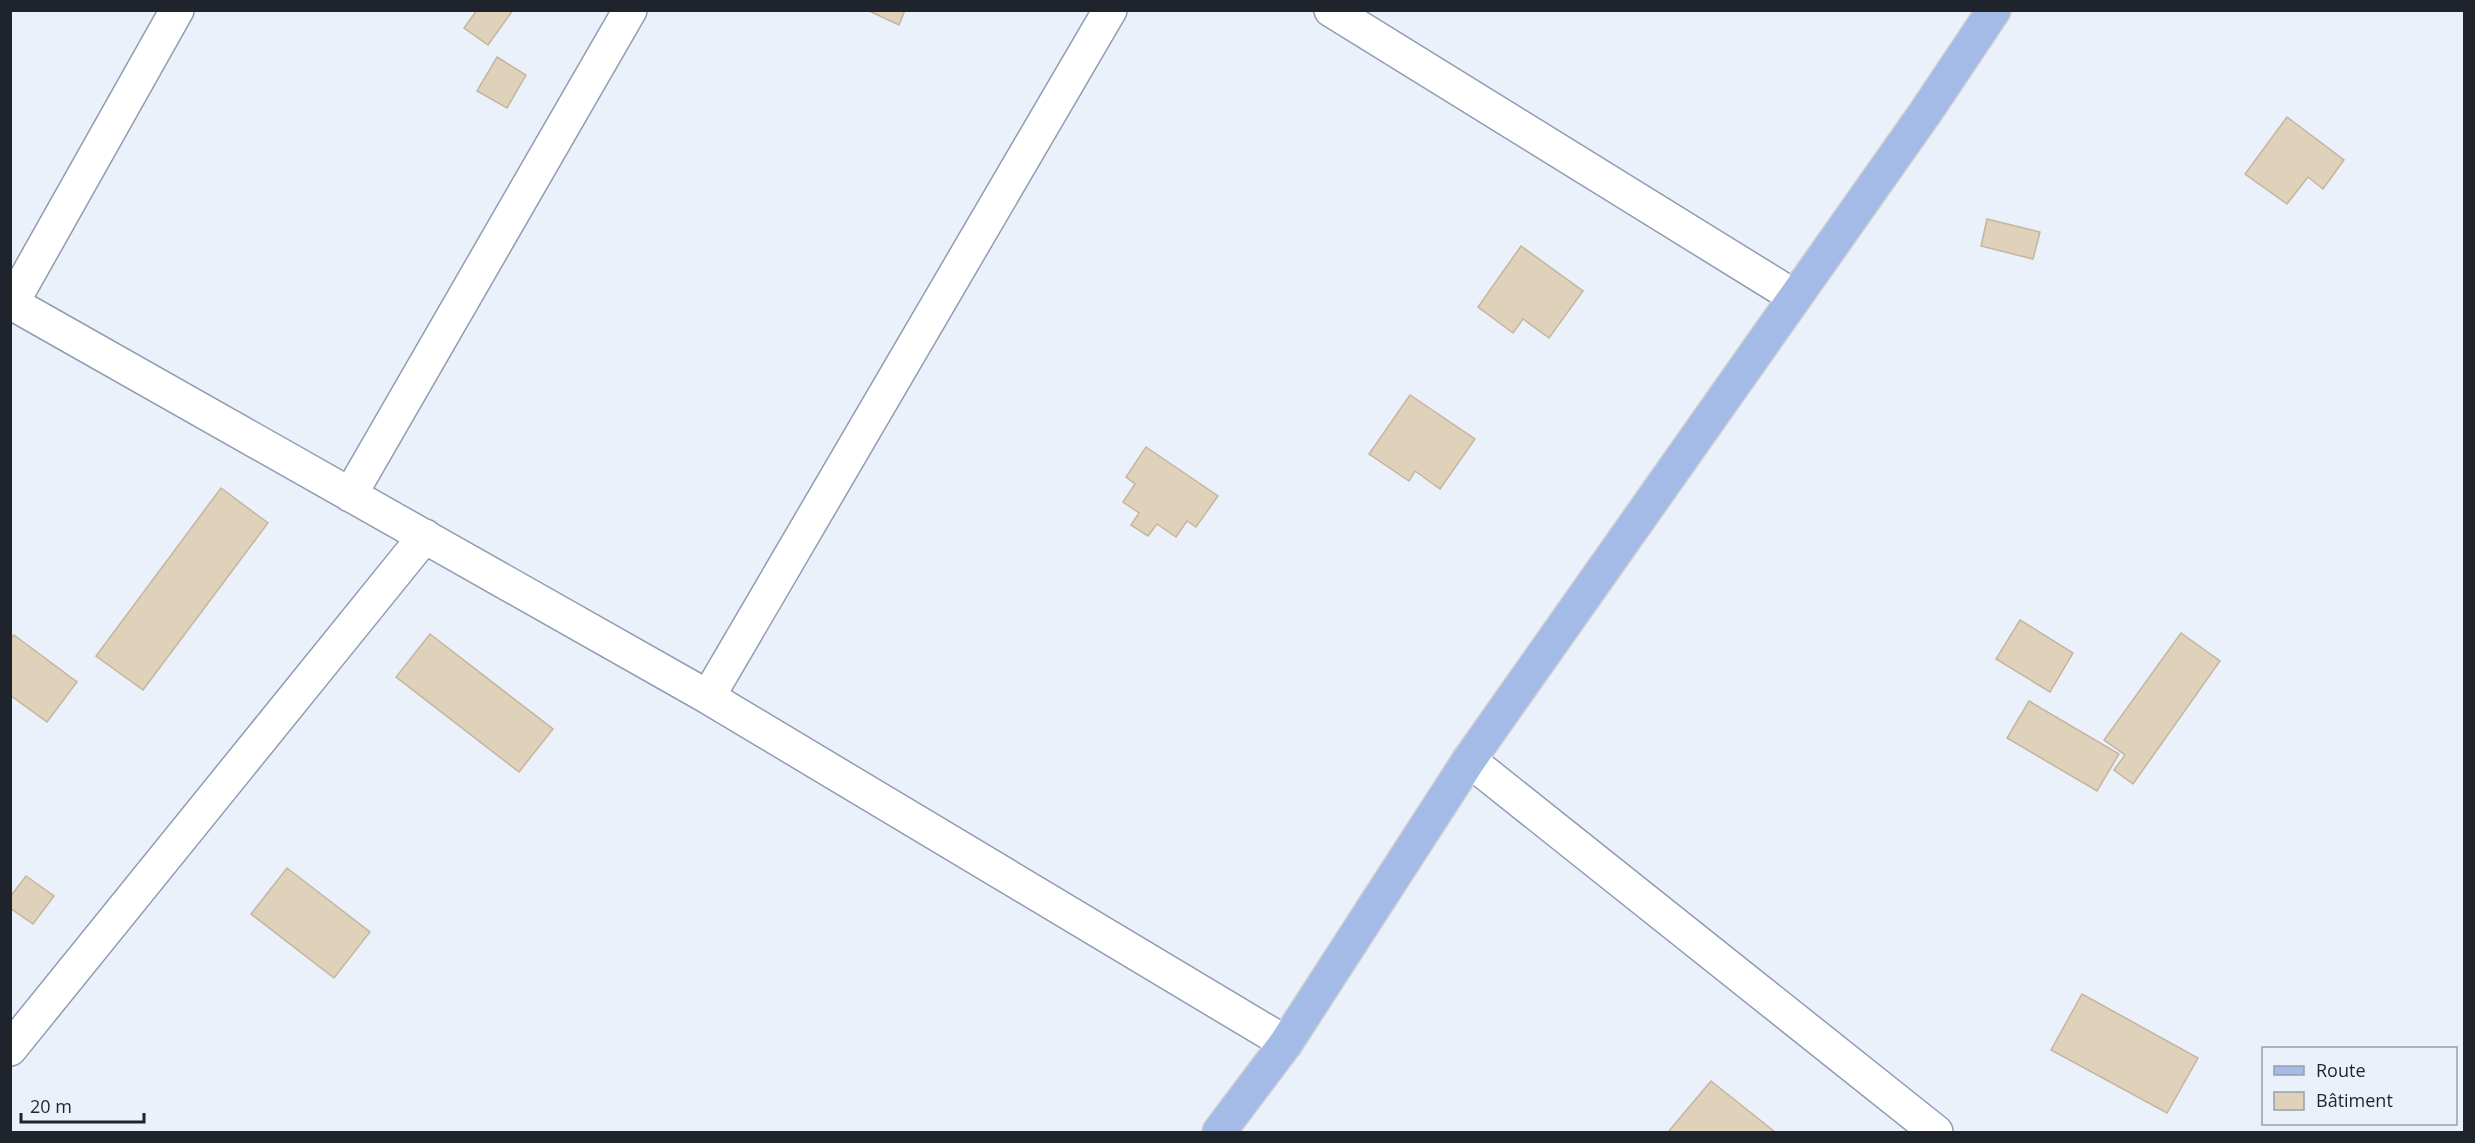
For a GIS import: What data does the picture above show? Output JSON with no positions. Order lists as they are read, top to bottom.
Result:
{
  "legend": ["Route", "Bâtiment"],
  "scale_bar": "20 m"
}
